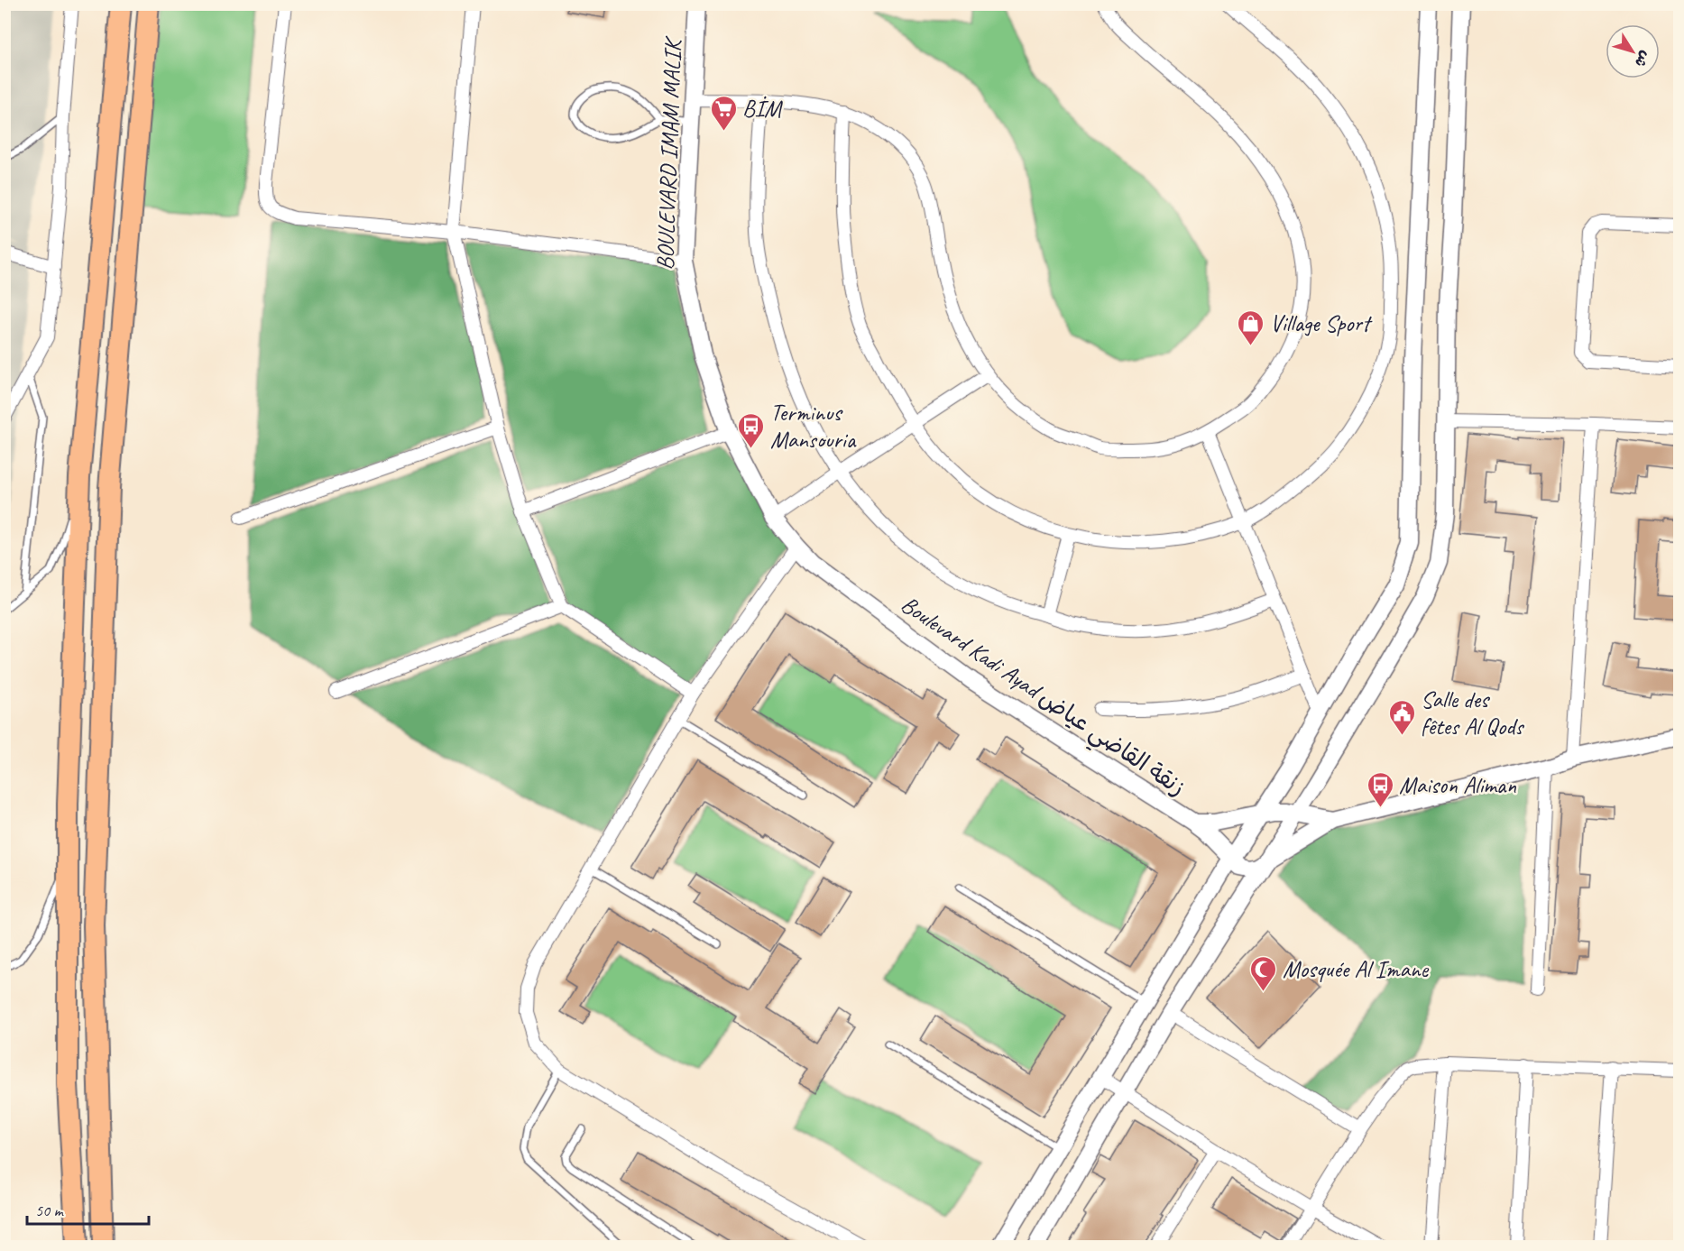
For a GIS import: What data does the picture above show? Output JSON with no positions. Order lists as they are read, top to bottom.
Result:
{
  "streets": {
    "street": ["BOULEVARD IMAM MALIK", "Boulevard Kadi Ayad زنقة القاضي عياض"]
  },
  "crossings": [
    ["BOULEVARD IMAM MALIK", "Boulevard Kadi Ayad زنقة القاضي عياض"]
  ],
  "places": {
    "supermarket": ["BİM"],
    "shop": ["Village Sport"],
    "bus stop": ["Terminus Mansouria", "Maison Aliman"],
    "public building": ["Salle des fêtes Al Qods"],
    "mosque": ["Mosquée Al Imane"]
  },
  "scale_bar": "50 m",
  "north": "bottom right"
}
